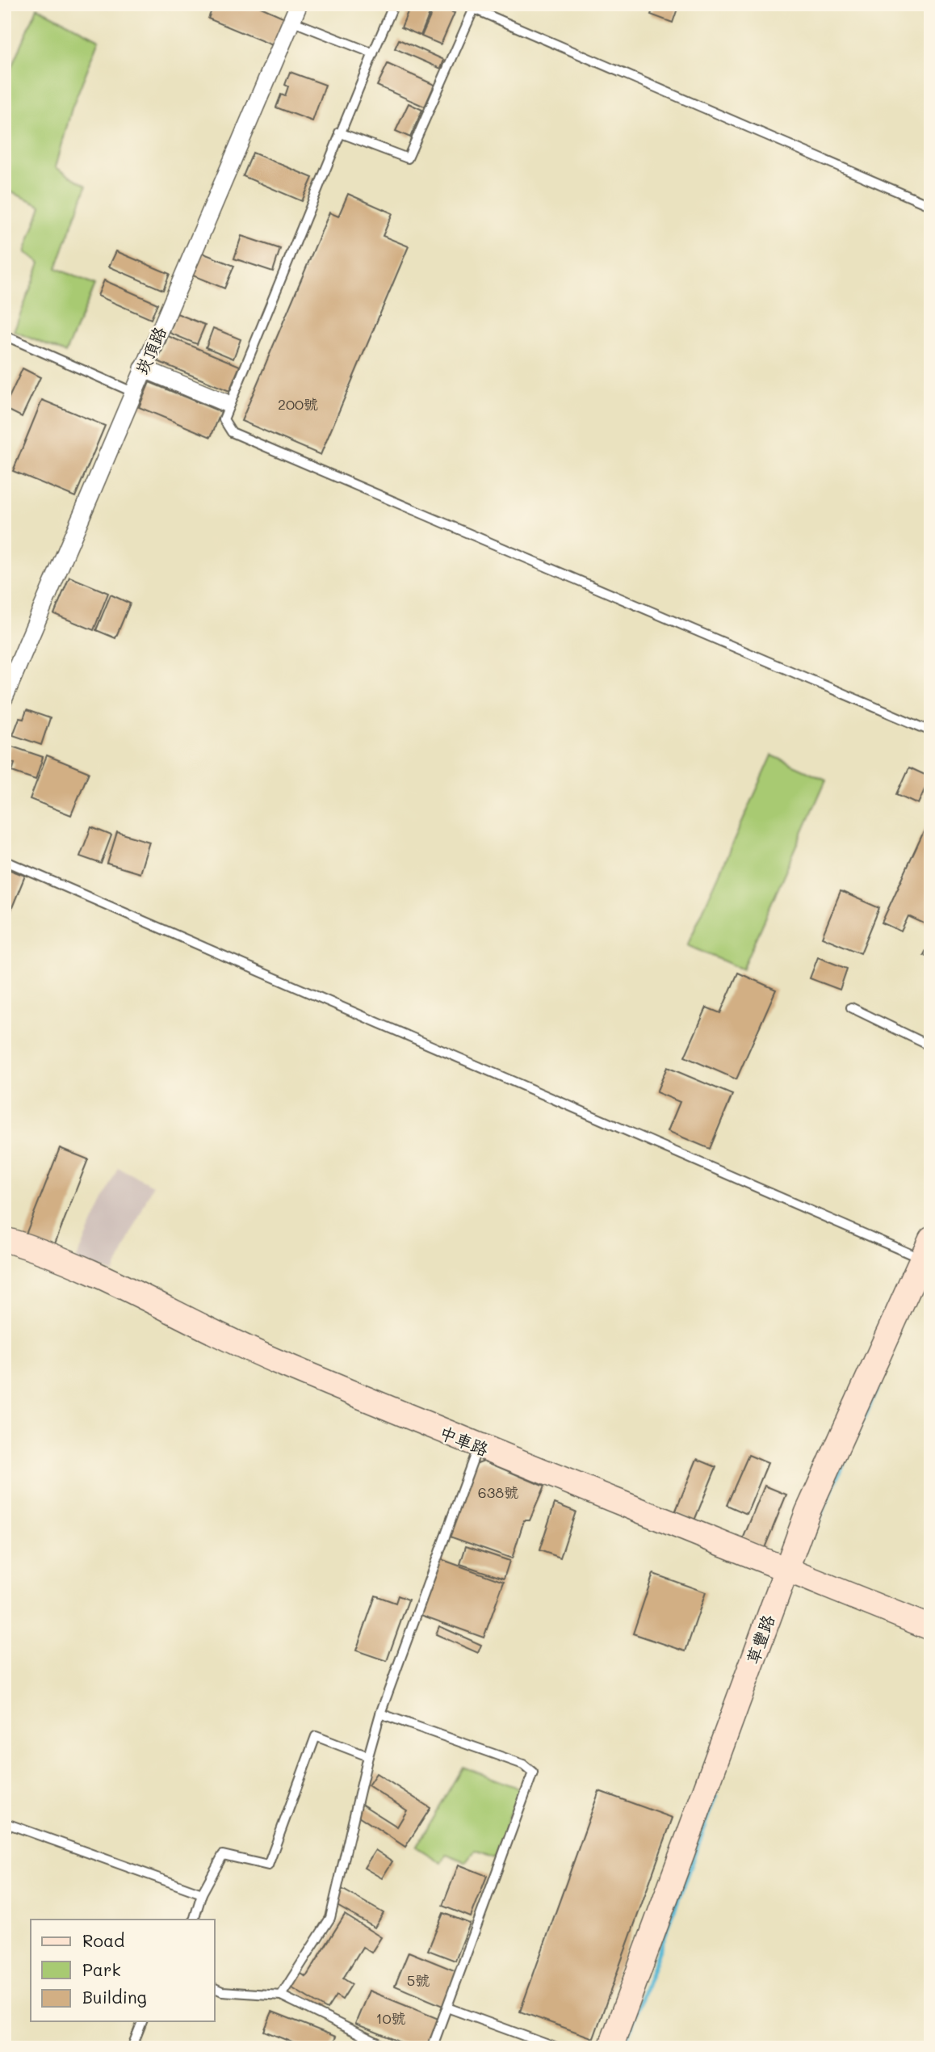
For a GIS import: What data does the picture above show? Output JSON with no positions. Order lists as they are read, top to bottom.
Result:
{
  "streets": {
    "street": ["崁頂路", "中車路", "草豐路"]
  },
  "crossings": [
    ["中車路", "草豐路"]
  ],
  "house_numbers": [
    "200號",
    "638號",
    "5號",
    "10號"
  ],
  "legend": ["Road", "Park", "Building"]
}
